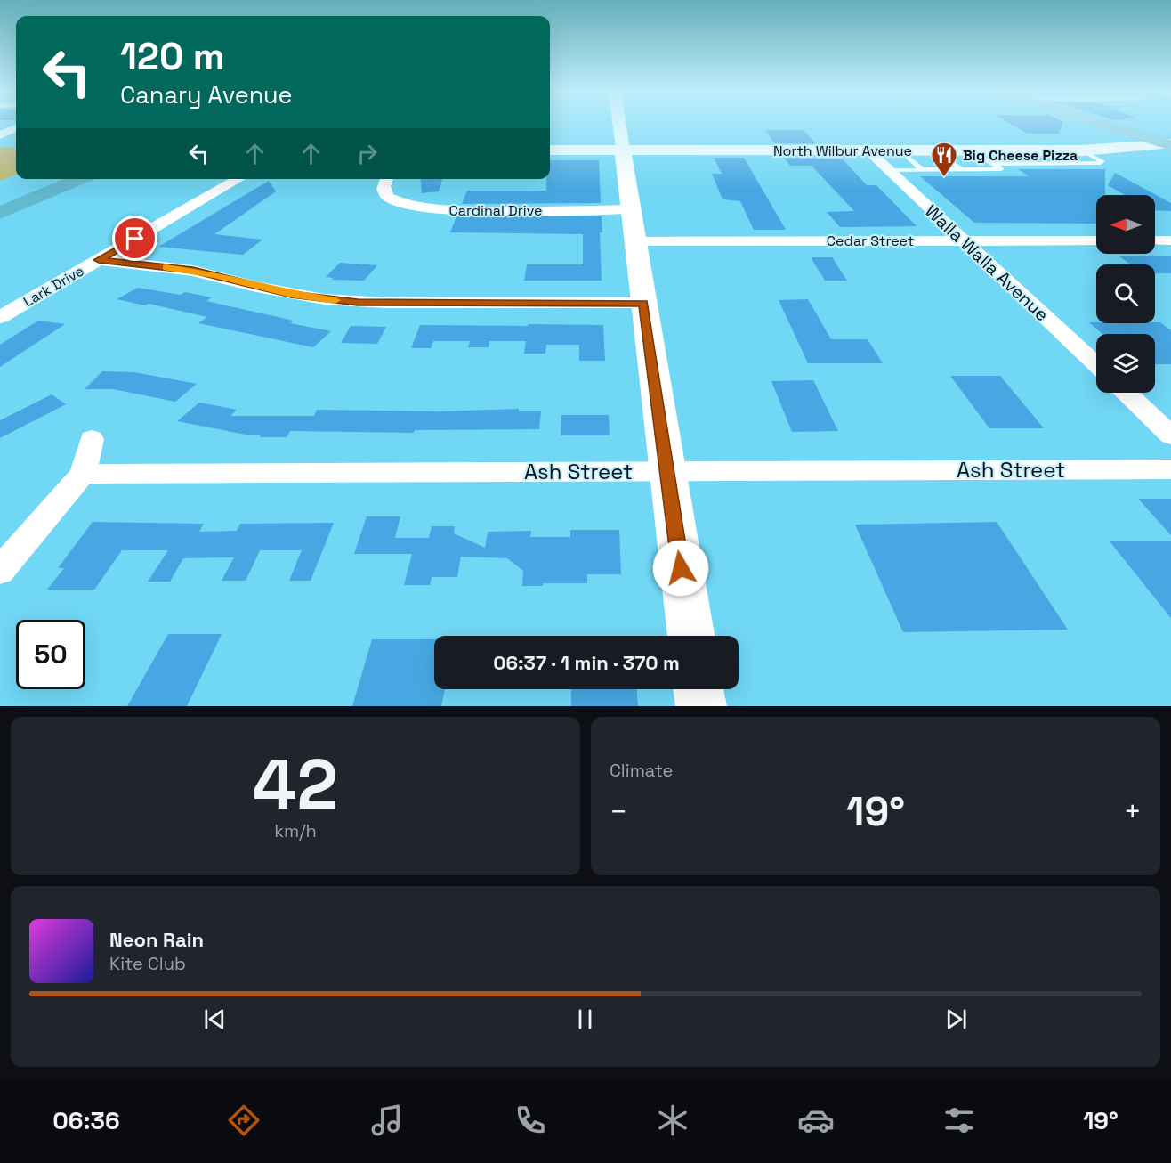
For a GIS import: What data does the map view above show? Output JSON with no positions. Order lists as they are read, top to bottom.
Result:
{
  "streets": {
    "main road": ["North Wilbur Avenue"],
    "street": [
      "Cardinal Drive",
      "Cedar Street",
      "Walla Walla Avenue",
      "Lark Drive",
      "Ash Street"
    ]
  },
  "crossings": [
    ["North Wilbur Avenue", "Walla Walla Avenue"],
    ["Cedar Street", "Walla Walla Avenue"]
  ],
  "places": {
    "restaurant": ["Big Cheese Pizza"]
  },
  "north": "left",
  "page": {
    "turn": ["120 m", "Canary Avenue"],
    "limit": "50",
    "trip": "06:37 · 1 min · 370 m",
    "tile": [
      ["42", "km/h"],
      "Climate"
    ],
    "heat": ["−", "19°", "+"],
    "song": ["Neon Rain", "Kite Club"],
    "tabs": ["06:36", "19°"]
  }
}
